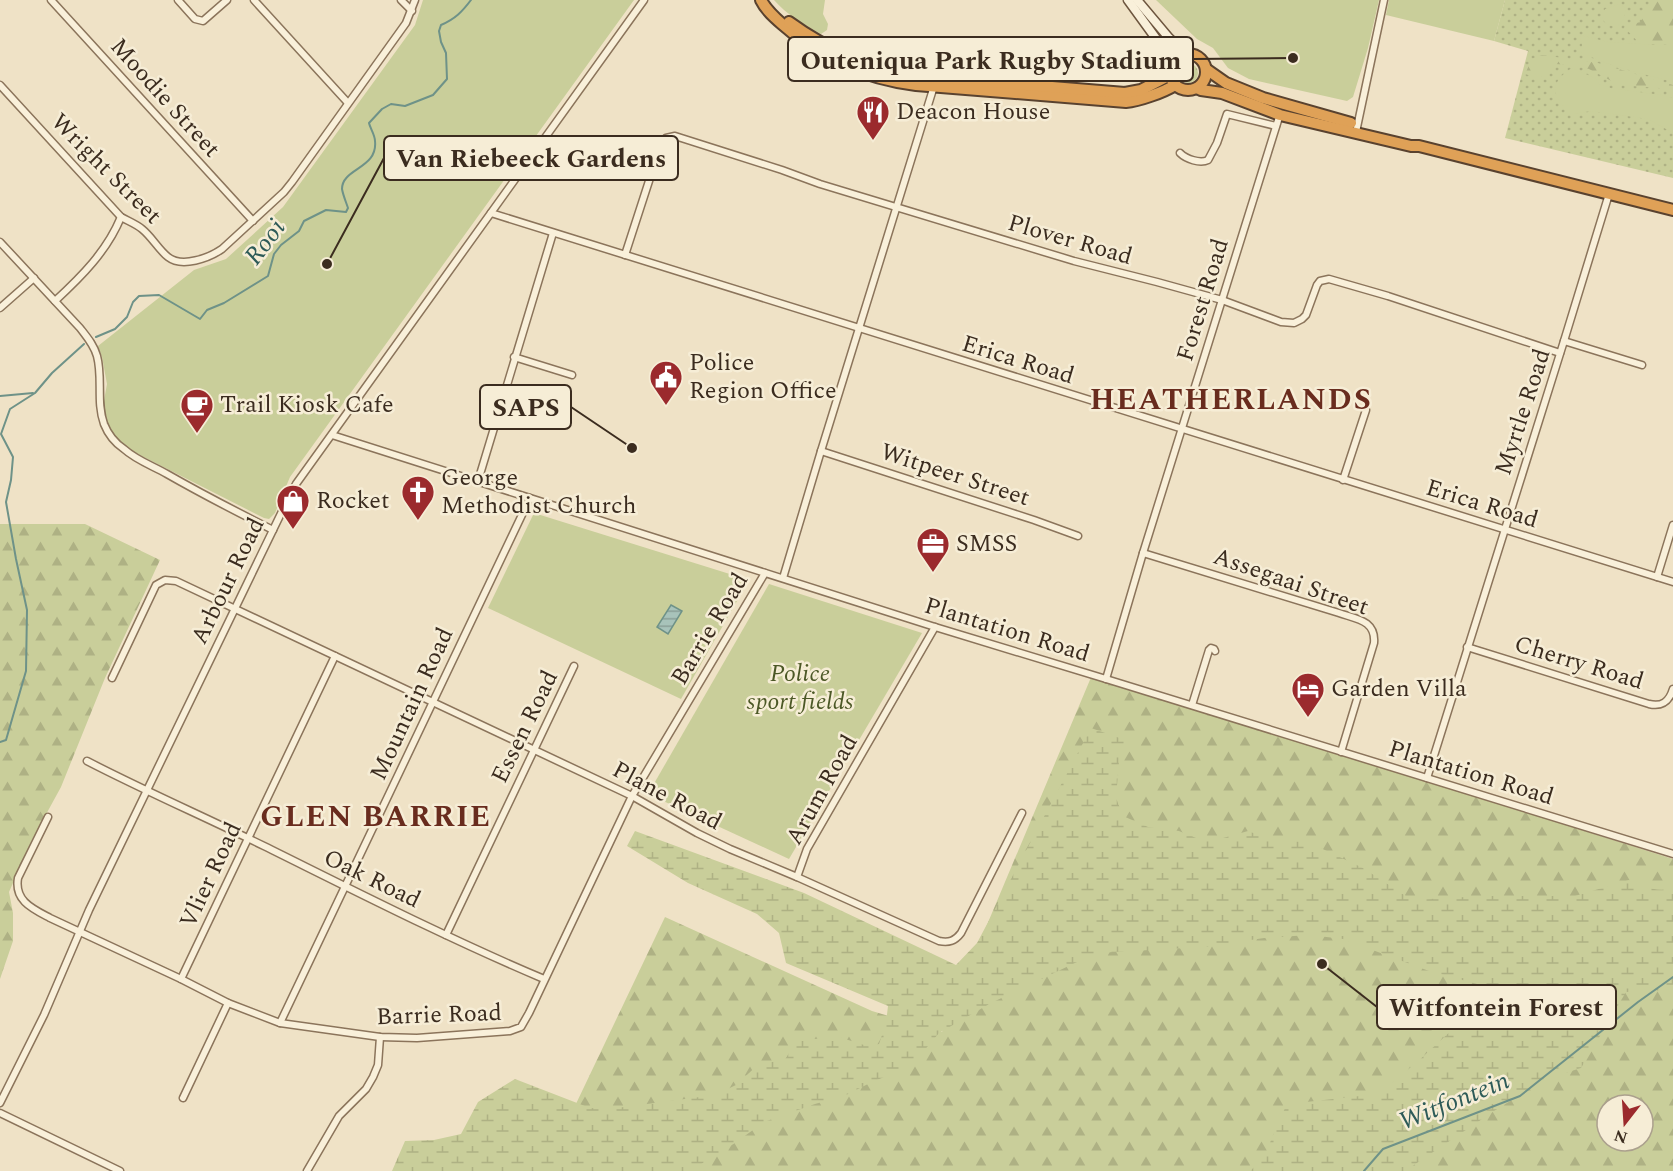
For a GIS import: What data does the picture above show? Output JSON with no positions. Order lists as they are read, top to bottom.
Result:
{
  "streets": {
    "street": [
      "Moodie Street",
      "Wright Street",
      "Plover Road",
      "Forest Road",
      "Erica Road",
      "Myrtle Road",
      "Witpeer Street",
      "Arbour Road",
      "Assegaai Street",
      "Barrie Road",
      "Plantation Road",
      "Cherry Road",
      "Mountain Road",
      "Essen Road",
      "Arum Road",
      "Plane Road",
      "Vlier Road",
      "Oak Road"
    ]
  },
  "crossings": [
    ["Moodie Street", "Wright Street"],
    ["Plover Road", "Forest Road"],
    ["Plover Road", "Erica Road"],
    ["Plover Road", "Myrtle Road"],
    ["Plover Road", "Barrie Road"],
    ["Forest Road", "Erica Road"],
    ["Forest Road", "Assegaai Street"],
    ["Forest Road", "Plantation Road"],
    ["Erica Road", "Myrtle Road"],
    ["Erica Road", "Arbour Road"],
    ["Erica Road", "Barrie Road"],
    ["Myrtle Road", "Plantation Road"],
    ["Myrtle Road", "Cherry Road"],
    ["Witpeer Street", "Barrie Road"],
    ["Arbour Road", "Barrie Road"],
    ["Arbour Road", "Plantation Road"],
    ["Arbour Road", "Plane Road"],
    ["Arbour Road", "Oak Road"],
    ["Assegaai Street", "Plantation Road"],
    ["Barrie Road", "Plantation Road"],
    ["Barrie Road", "Mountain Road"],
    ["Barrie Road", "Plane Road"],
    ["Barrie Road", "Vlier Road"],
    ["Barrie Road", "Oak Road"],
    ["Plantation Road", "Mountain Road"],
    ["Plantation Road", "Arum Road"],
    ["Mountain Road", "Plane Road"],
    ["Mountain Road", "Oak Road"],
    ["Essen Road", "Plane Road"],
    ["Essen Road", "Oak Road"],
    ["Arum Road", "Plane Road"],
    ["Plane Road", "Vlier Road"],
    ["Vlier Road", "Oak Road"]
  ],
  "districts": ["HEATHERLANDS", "GLEN BARRIE"],
  "water": ["Rooi", "Witfontein"],
  "parks": ["Police sport fields"],
  "places": {
    "other": [
      "Outeniqua Park Rugby Stadium",
      "Van Riebeeck Gardens",
      "SAPS",
      "Witfontein Forest"
    ],
    "restaurant": ["Deacon House"],
    "public building": ["Police Region Office"],
    "cafe": ["Trail Kiosk Cafe"],
    "church": ["George Methodist Church"],
    "shop": ["Rocket"],
    "office": ["SMSS"],
    "hotel": ["Garden Villa"]
  },
  "north": "bottom"
}
